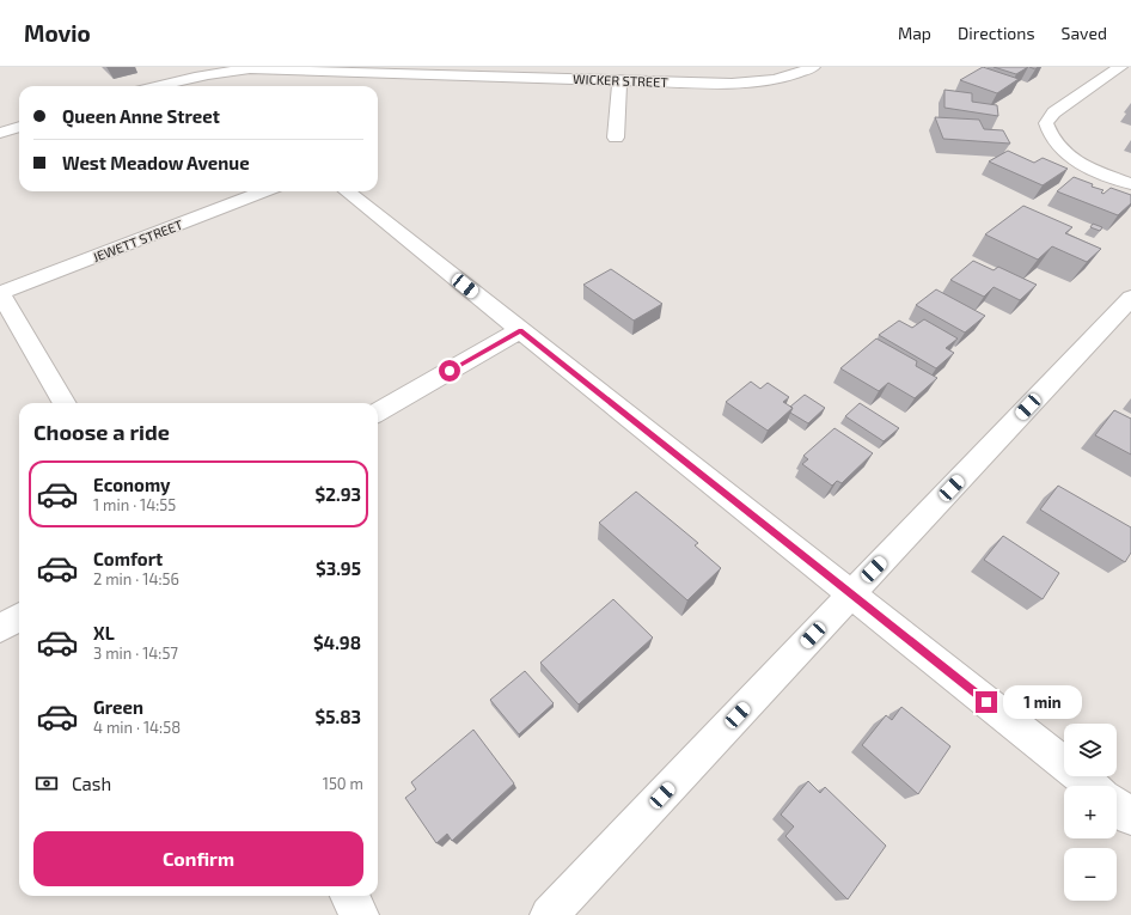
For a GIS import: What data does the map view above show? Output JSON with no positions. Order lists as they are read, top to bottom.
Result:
{
  "streets": {
    "street": ["WICKER STREET", "JEWETT STREET"]
  },
  "page": {
    "header": "Movio",
    "nav": ["Map", "Directions", "Saved"],
    "banner": ["Queen Anne Street", "West Meadow Avenue"],
    "heading": "Choose a ride",
    "list": [
      {
        "name": "Economy",
        "note": "1 min · 14:55",
        "value": "$2.93"
      },
      {
        "name": "Comfort",
        "note": "2 min · 14:56",
        "value": "$3.95"
      },
      {
        "name": "XL",
        "note": "3 min · 14:57",
        "value": "$4.98"
      },
      {
        "name": "Green",
        "note": "4 min · 14:58",
        "value": "$5.83"
      }
    ],
    "bubble": "1 min",
    "map_buttons": ["+", "−"],
    "pay": ["Cash", "150 m"],
    "buttons": "Confirm"
  }
}
